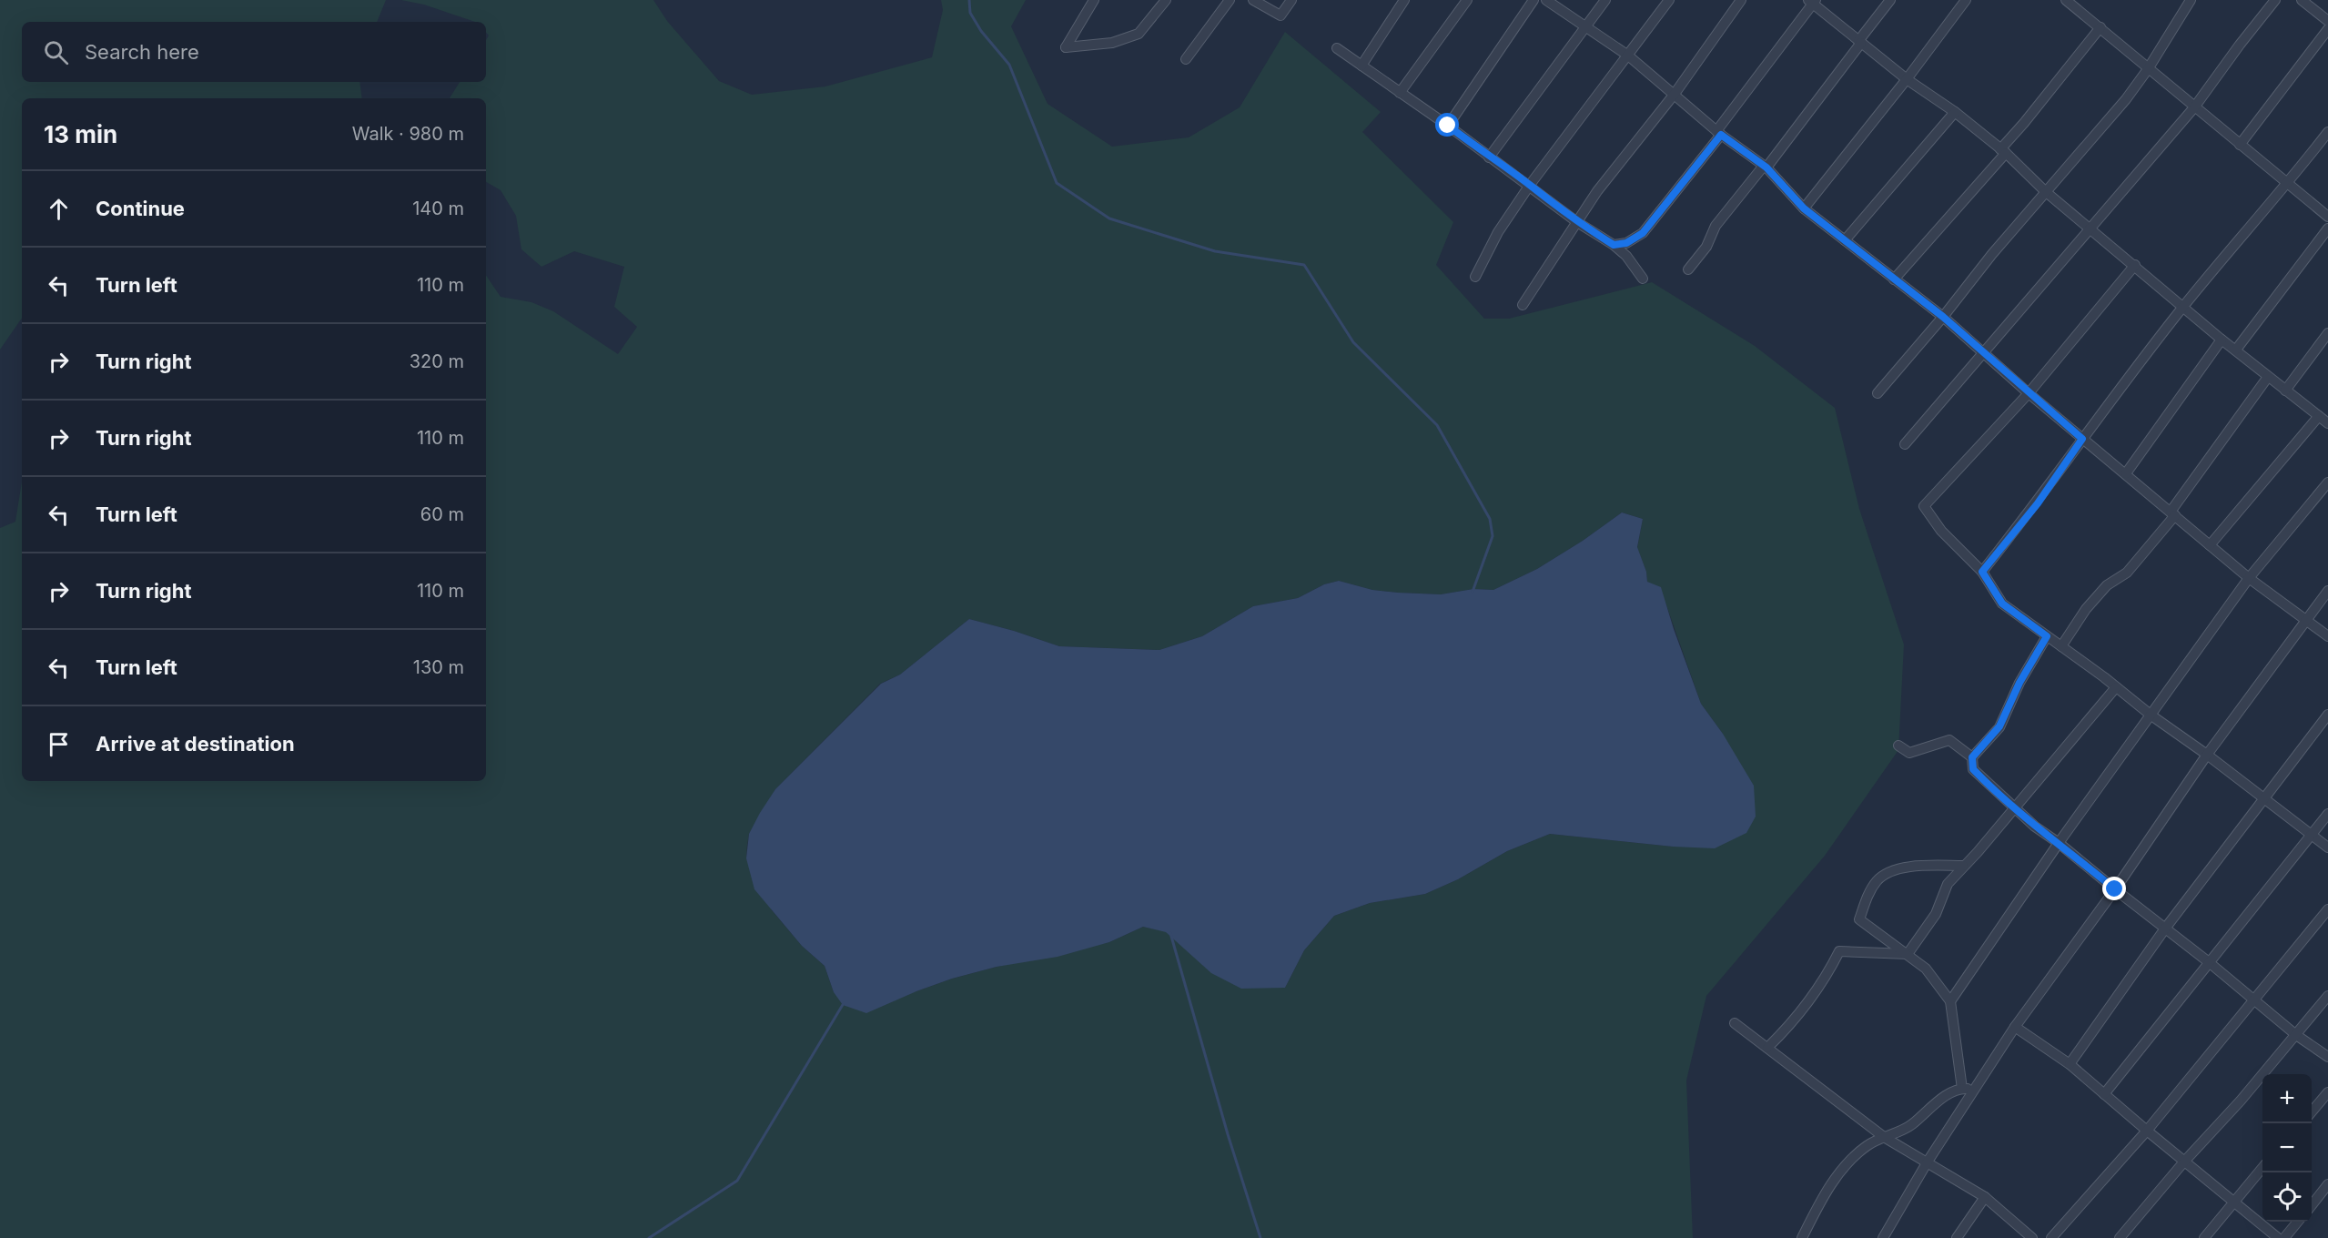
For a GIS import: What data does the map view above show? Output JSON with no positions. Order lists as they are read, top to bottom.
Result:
{
  "page": {
    "search": "Search here",
    "heading": ["13 min", "Walk · 980 m"],
    "list": [
      ["Continue", "140 m"],
      ["Turn left", "110 m"],
      ["Turn right", "320 m"],
      ["Turn right", "110 m"],
      ["Turn left", "60 m"],
      ["Turn right", "110 m"],
      ["Turn left", "130 m"],
      "Arrive at destination"
    ],
    "map_buttons": ["+", "−"]
  }
}
